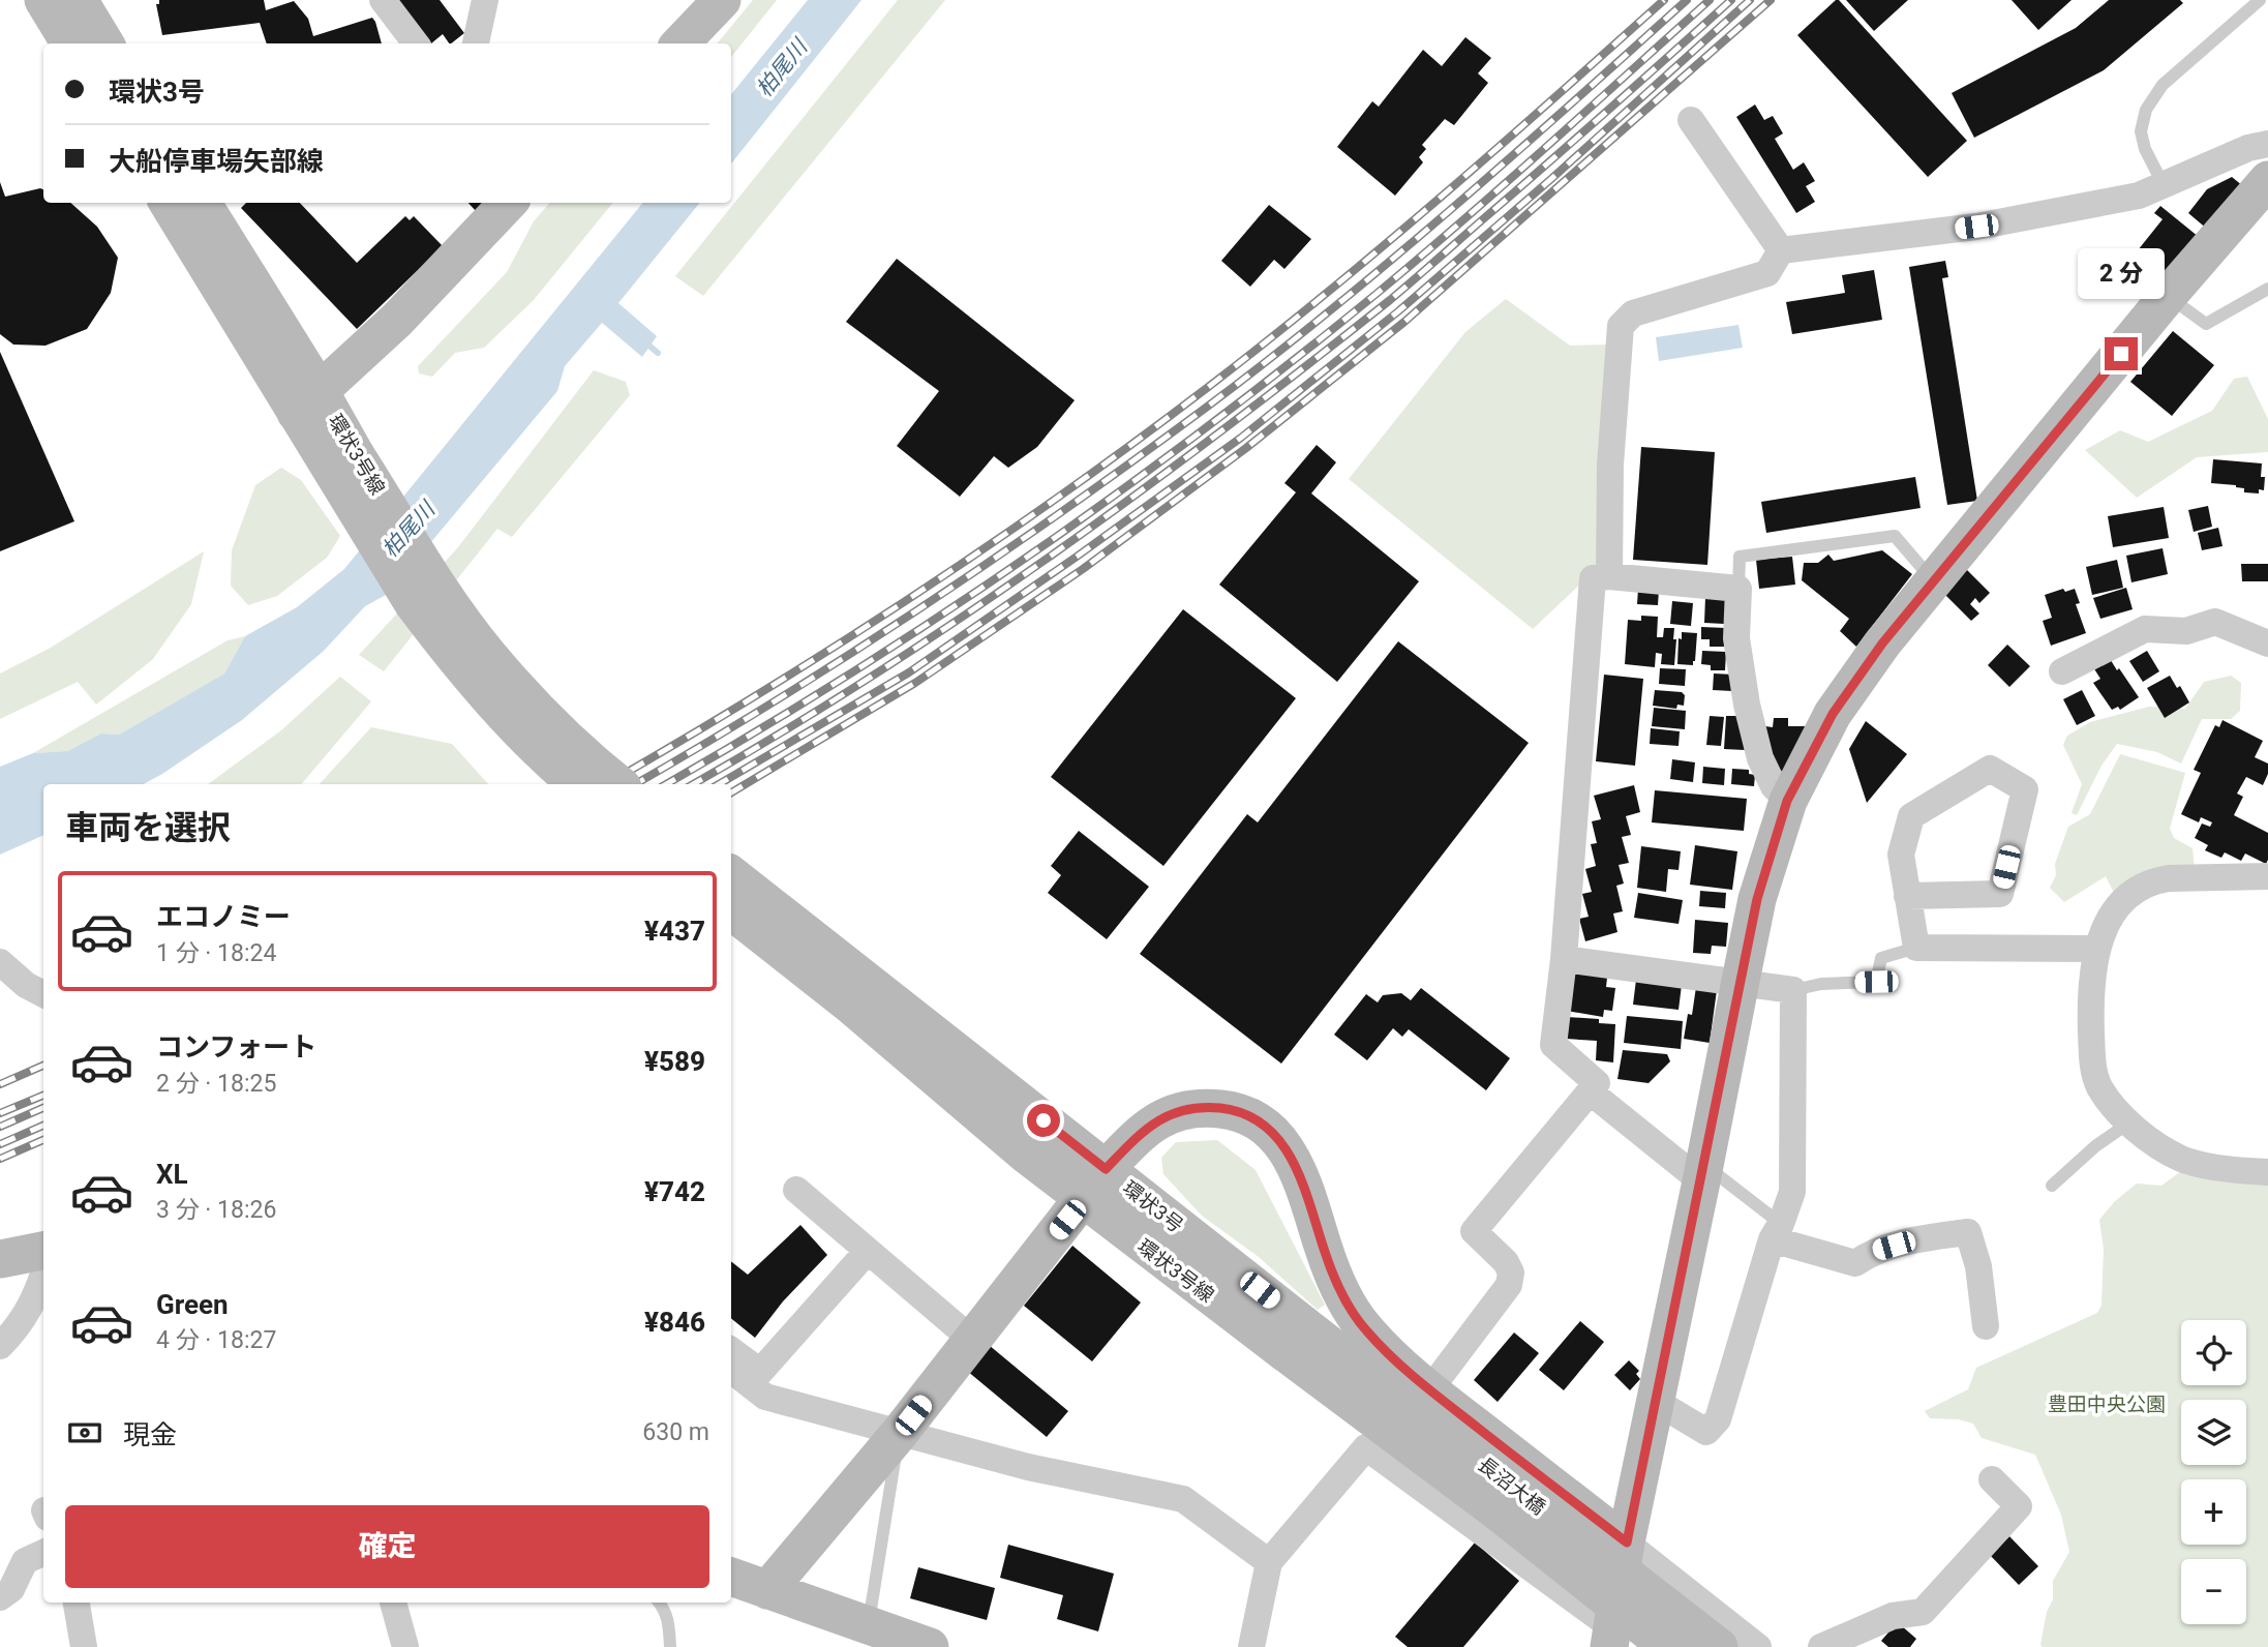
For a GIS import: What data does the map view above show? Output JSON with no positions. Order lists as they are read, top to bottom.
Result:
{
  "streets": {
    "street": ["環状3号線", "環状3号", "長沼大橋"]
  },
  "crossings": [
    ["環状3号線", "環状3号"],
    ["環状3号線", "長沼大橋"],
    ["環状3号", "長沼大橋"]
  ],
  "water": ["柏尾川"],
  "parks": ["豊田中央公園"],
  "page": {
    "banner": ["環状3号", "大船停車場矢部線"],
    "bubble": "2 分",
    "heading": "車両を選択",
    "list": [
      {
        "name": "エコノミー",
        "note": "1 分 · 18:24",
        "value": "¥437"
      },
      {
        "name": "コンフォート",
        "note": "2 分 · 18:25",
        "value": "¥589"
      },
      {
        "name": "XL",
        "note": "3 分 · 18:26",
        "value": "¥742"
      },
      {
        "name": "Green",
        "note": "4 分 · 18:27",
        "value": "¥846"
      }
    ],
    "map_buttons": ["+", "−"],
    "pay": ["現金", "630 m"],
    "buttons": "確定"
  }
}
